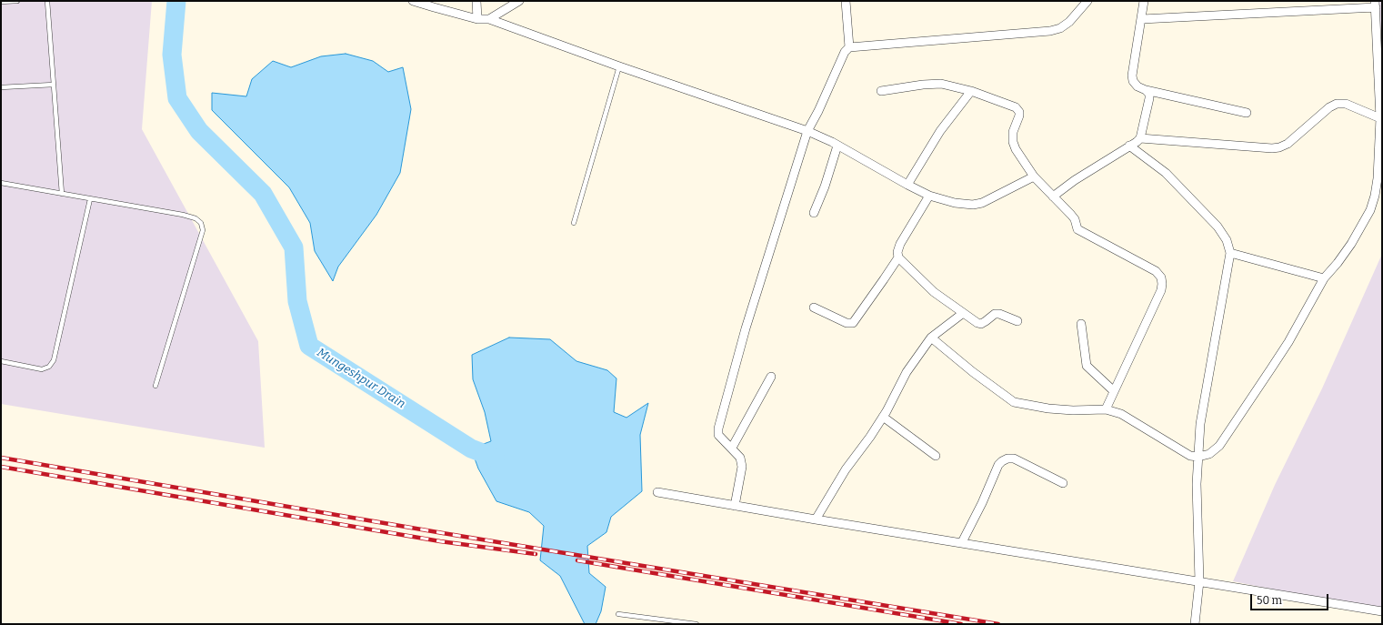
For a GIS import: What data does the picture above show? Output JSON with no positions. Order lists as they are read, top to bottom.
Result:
{
  "water": ["Mungeshpur Drain"],
  "scale_bar": "50 m"
}
